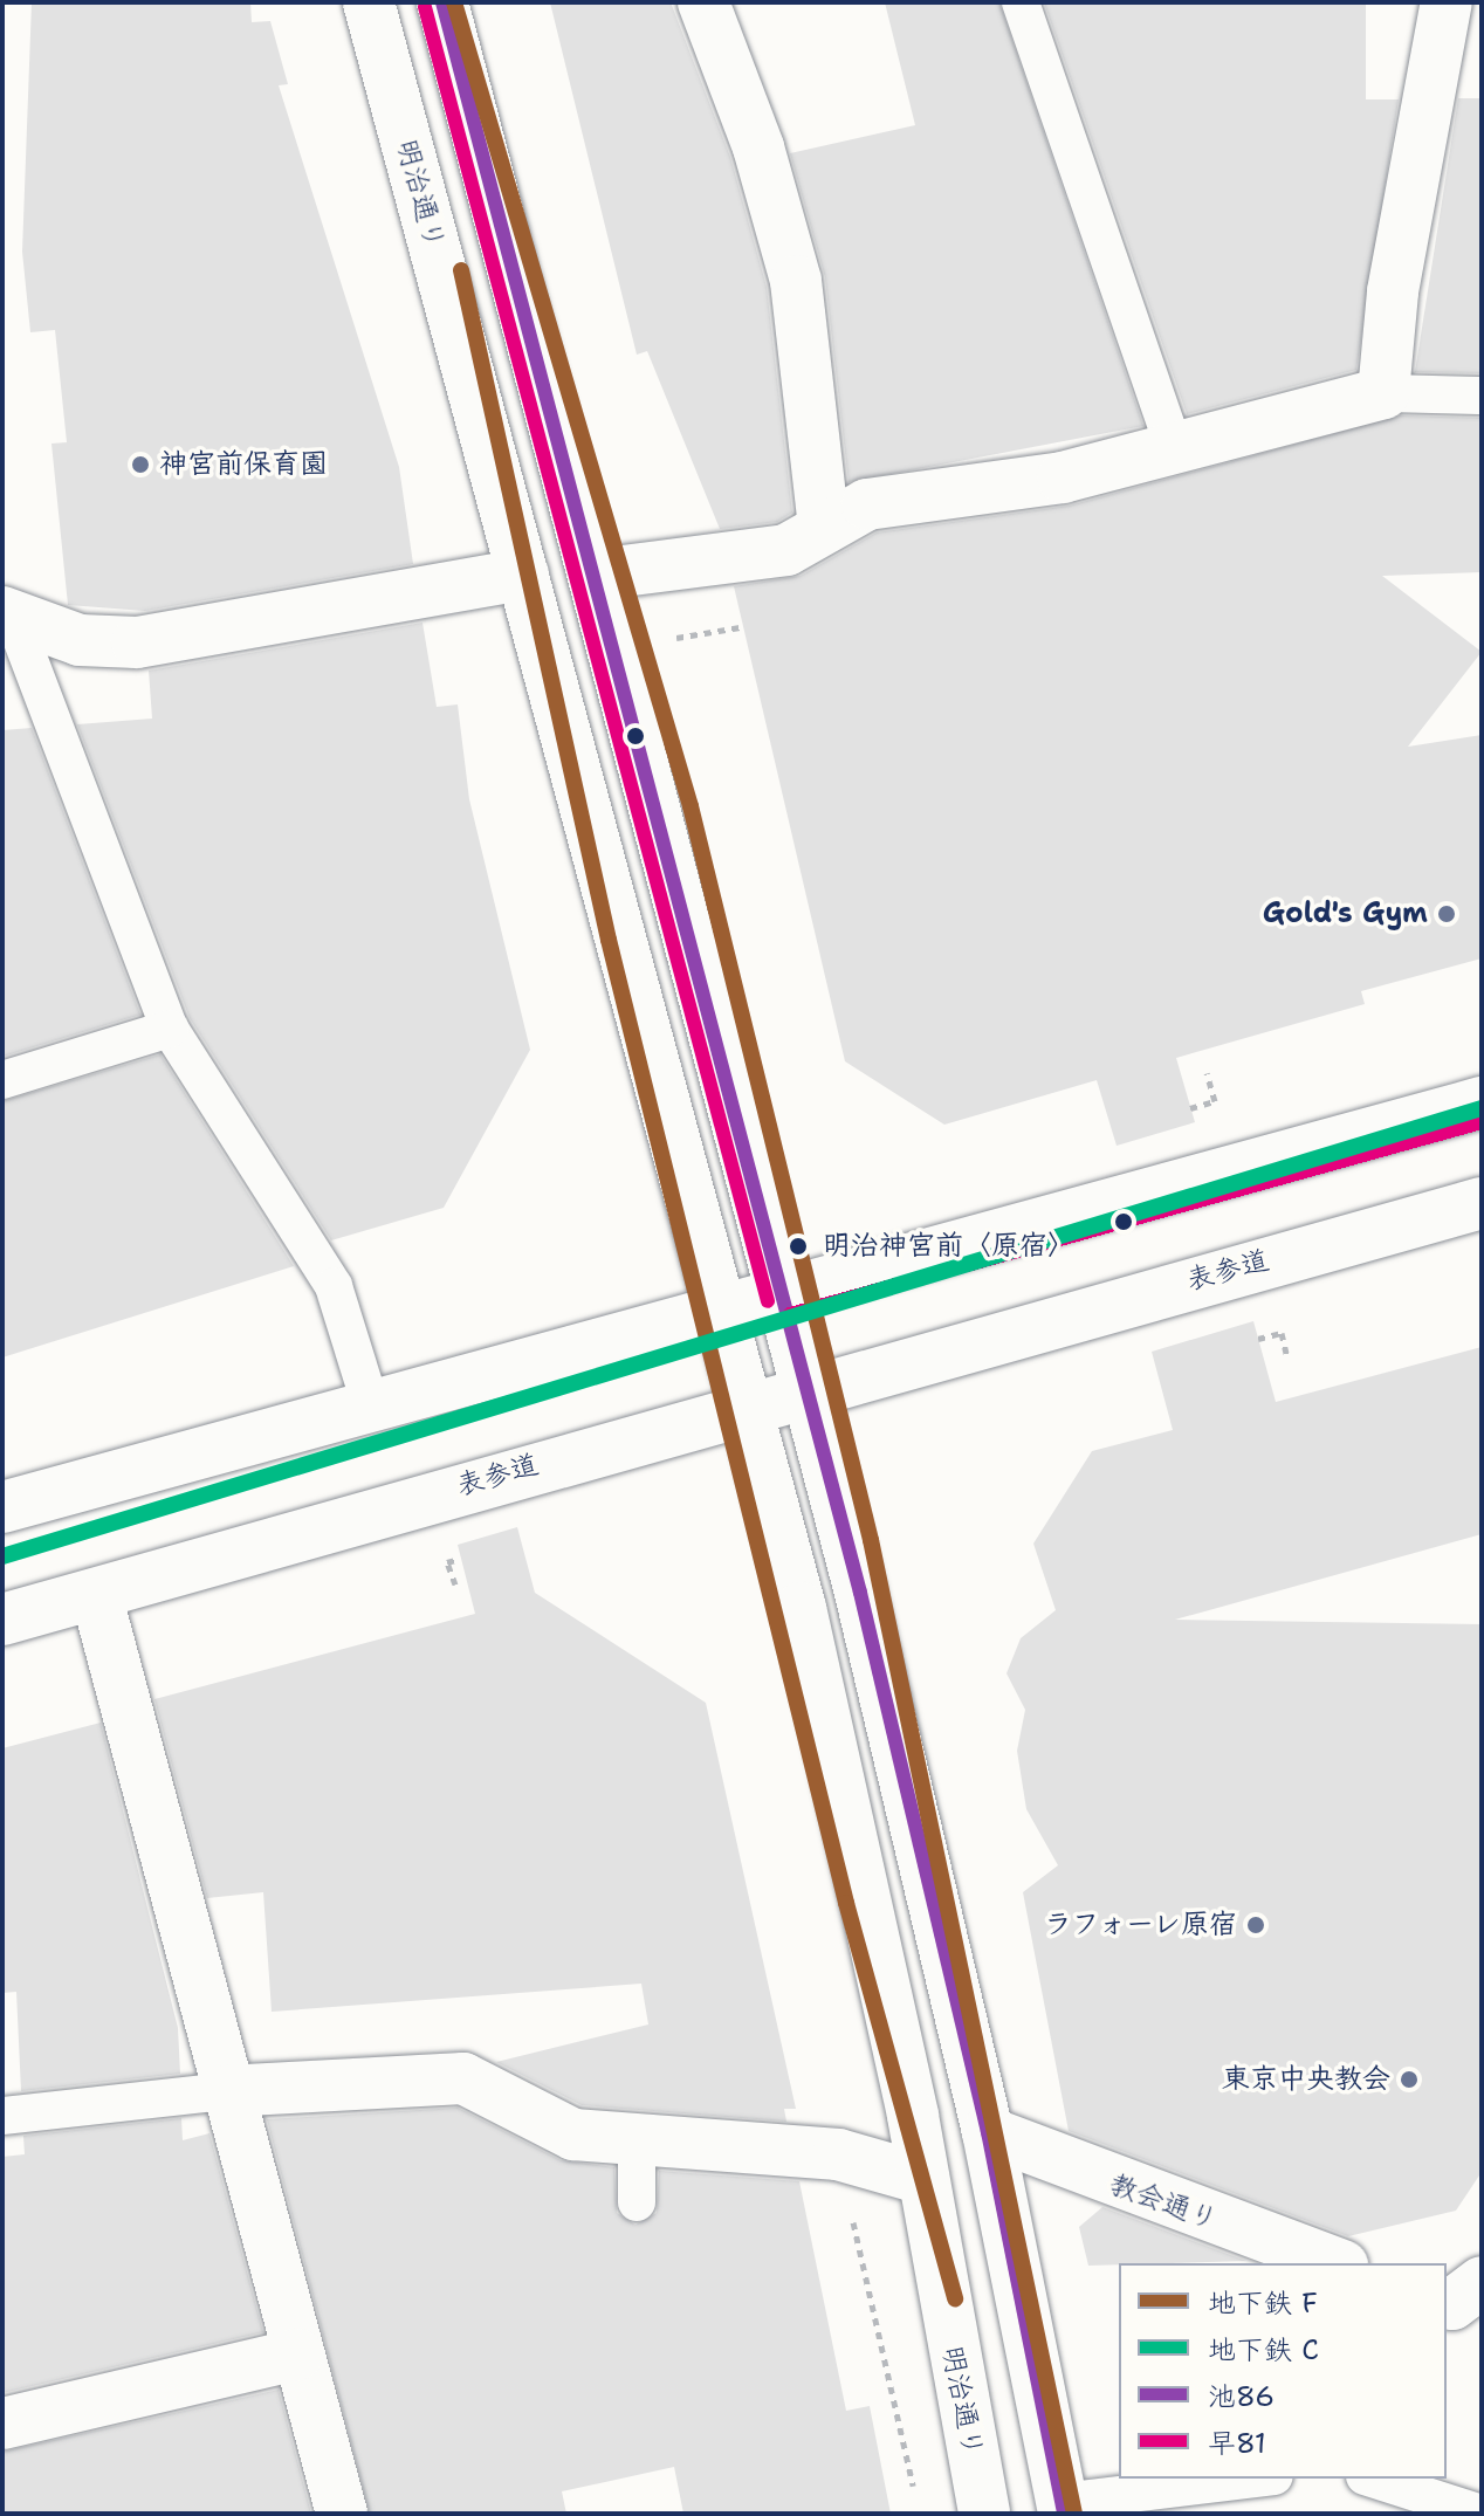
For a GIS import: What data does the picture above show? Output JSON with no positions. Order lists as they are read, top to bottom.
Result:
{
  "streets": {
    "main road": ["明治通り", "表参道", "教会通り"]
  },
  "crossings": [
    ["明治通り", "表参道"]
  ],
  "places": [
    "神宮前保育園",
    "Gold's Gym",
    "明治神宮前〈原宿〉",
    "ラフォーレ原宿",
    "東京中央教会"
  ],
  "lines": [
    "metro line F",
    "transit line 池86",
    "transit line 早81",
    "metro line C"
  ],
  "legend": [
    "地下鉄 F",
    "地下鉄 C",
    "池86",
    "早81"
  ]
}
